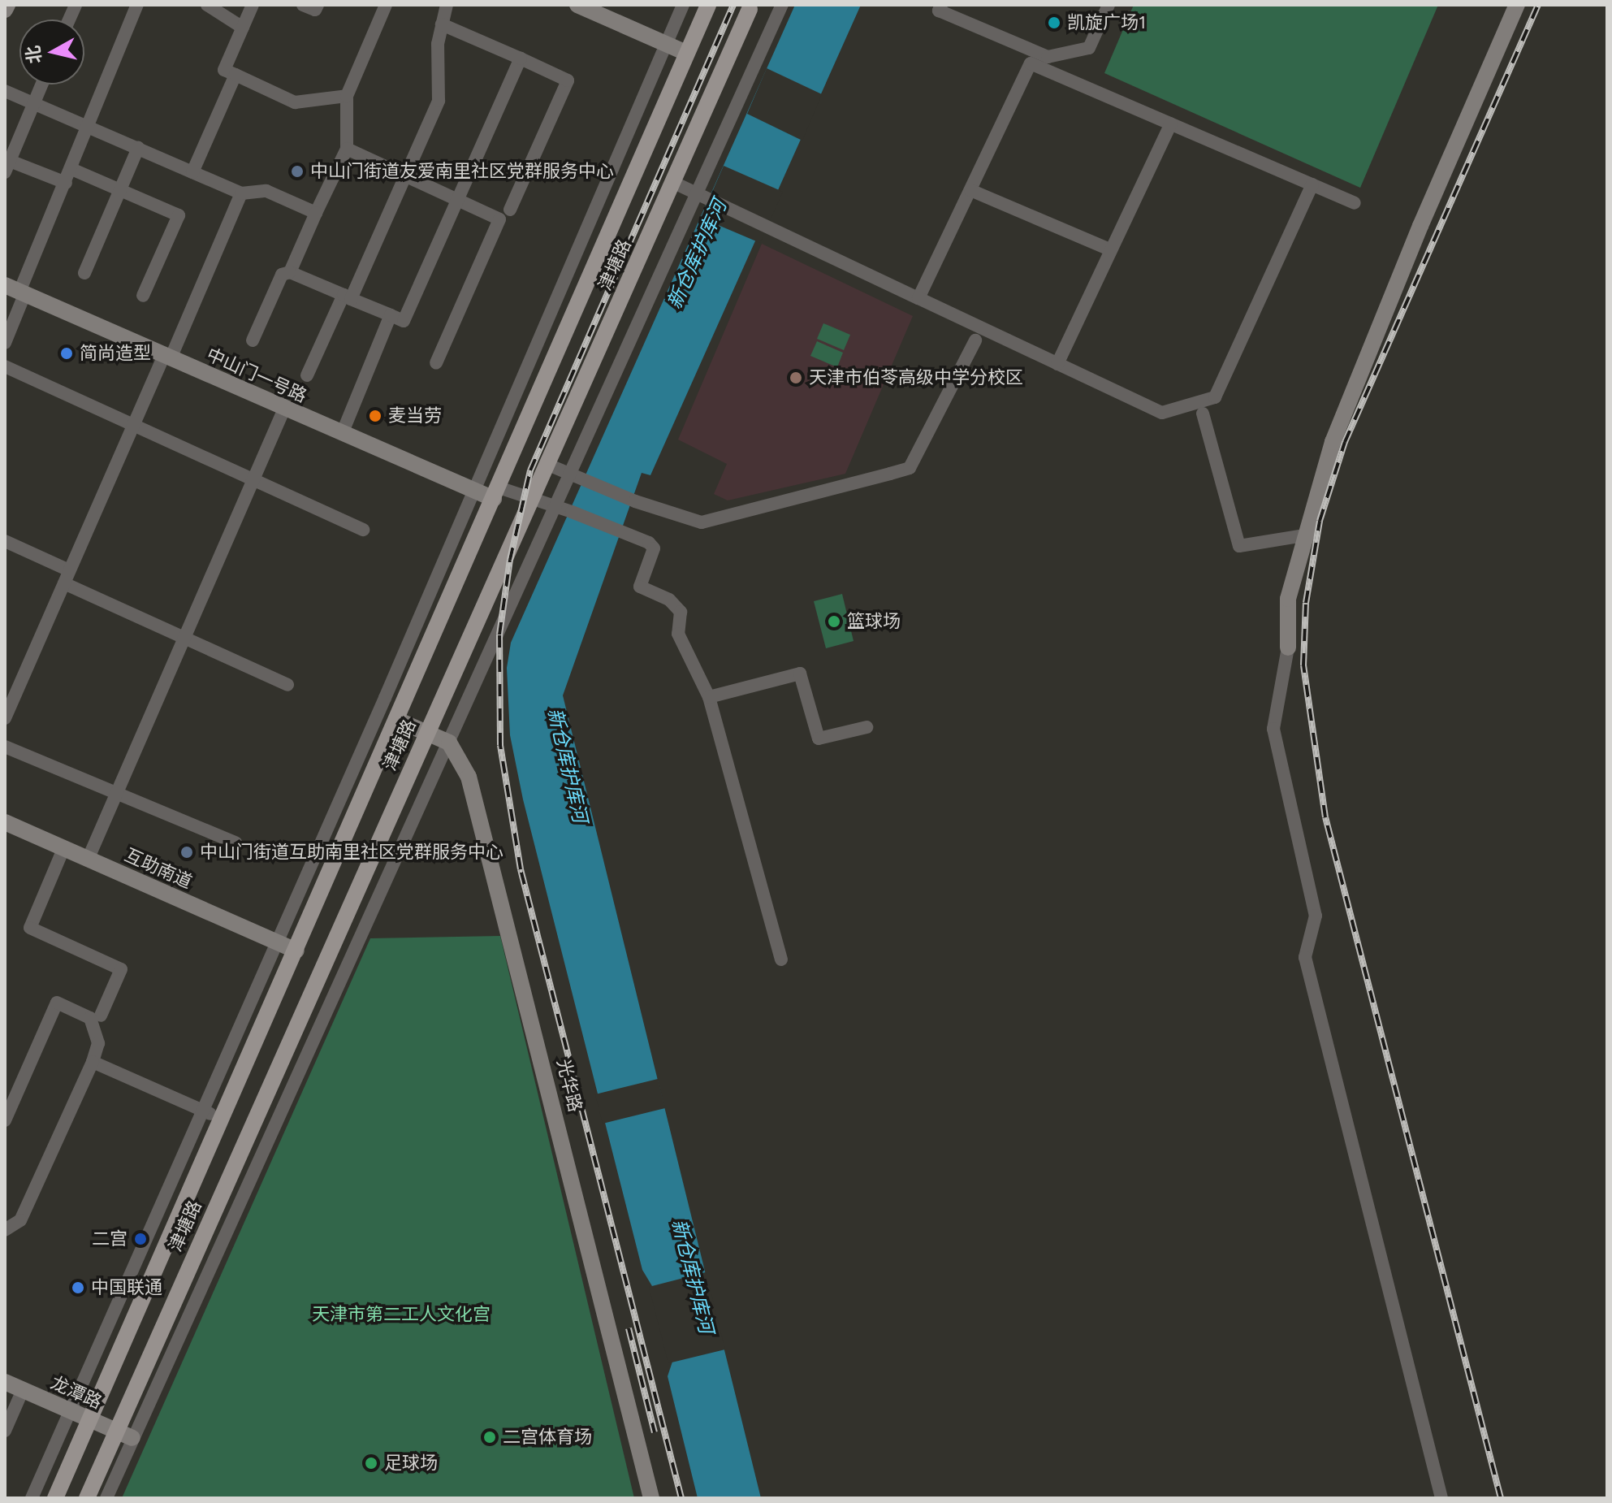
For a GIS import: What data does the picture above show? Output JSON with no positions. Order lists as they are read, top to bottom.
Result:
{
  "streets": {
    "main road": ["津塘路"],
    "street": [
      "中山门一号路",
      "互助南道",
      "光华路",
      "龙潭路"
    ]
  },
  "crossings": [
    ["津塘路", "中山门一号路"],
    ["津塘路", "互助南道"],
    ["津塘路", "龙潭路"]
  ],
  "water": ["新仓库护库河"],
  "parks": ["天津市第二工人文化宫"],
  "places": [
    "凯旋广场1",
    "中山门街道友爱南里社区党群服务中心",
    "简尚造型",
    "天津市伯苓高级中学分校区",
    "麦当劳",
    "篮球场",
    "中山门街道互助南里社区党群服务中心",
    "二宫",
    "中国联通",
    "二宫体育场",
    "足球场"
  ],
  "north": "left"
}
